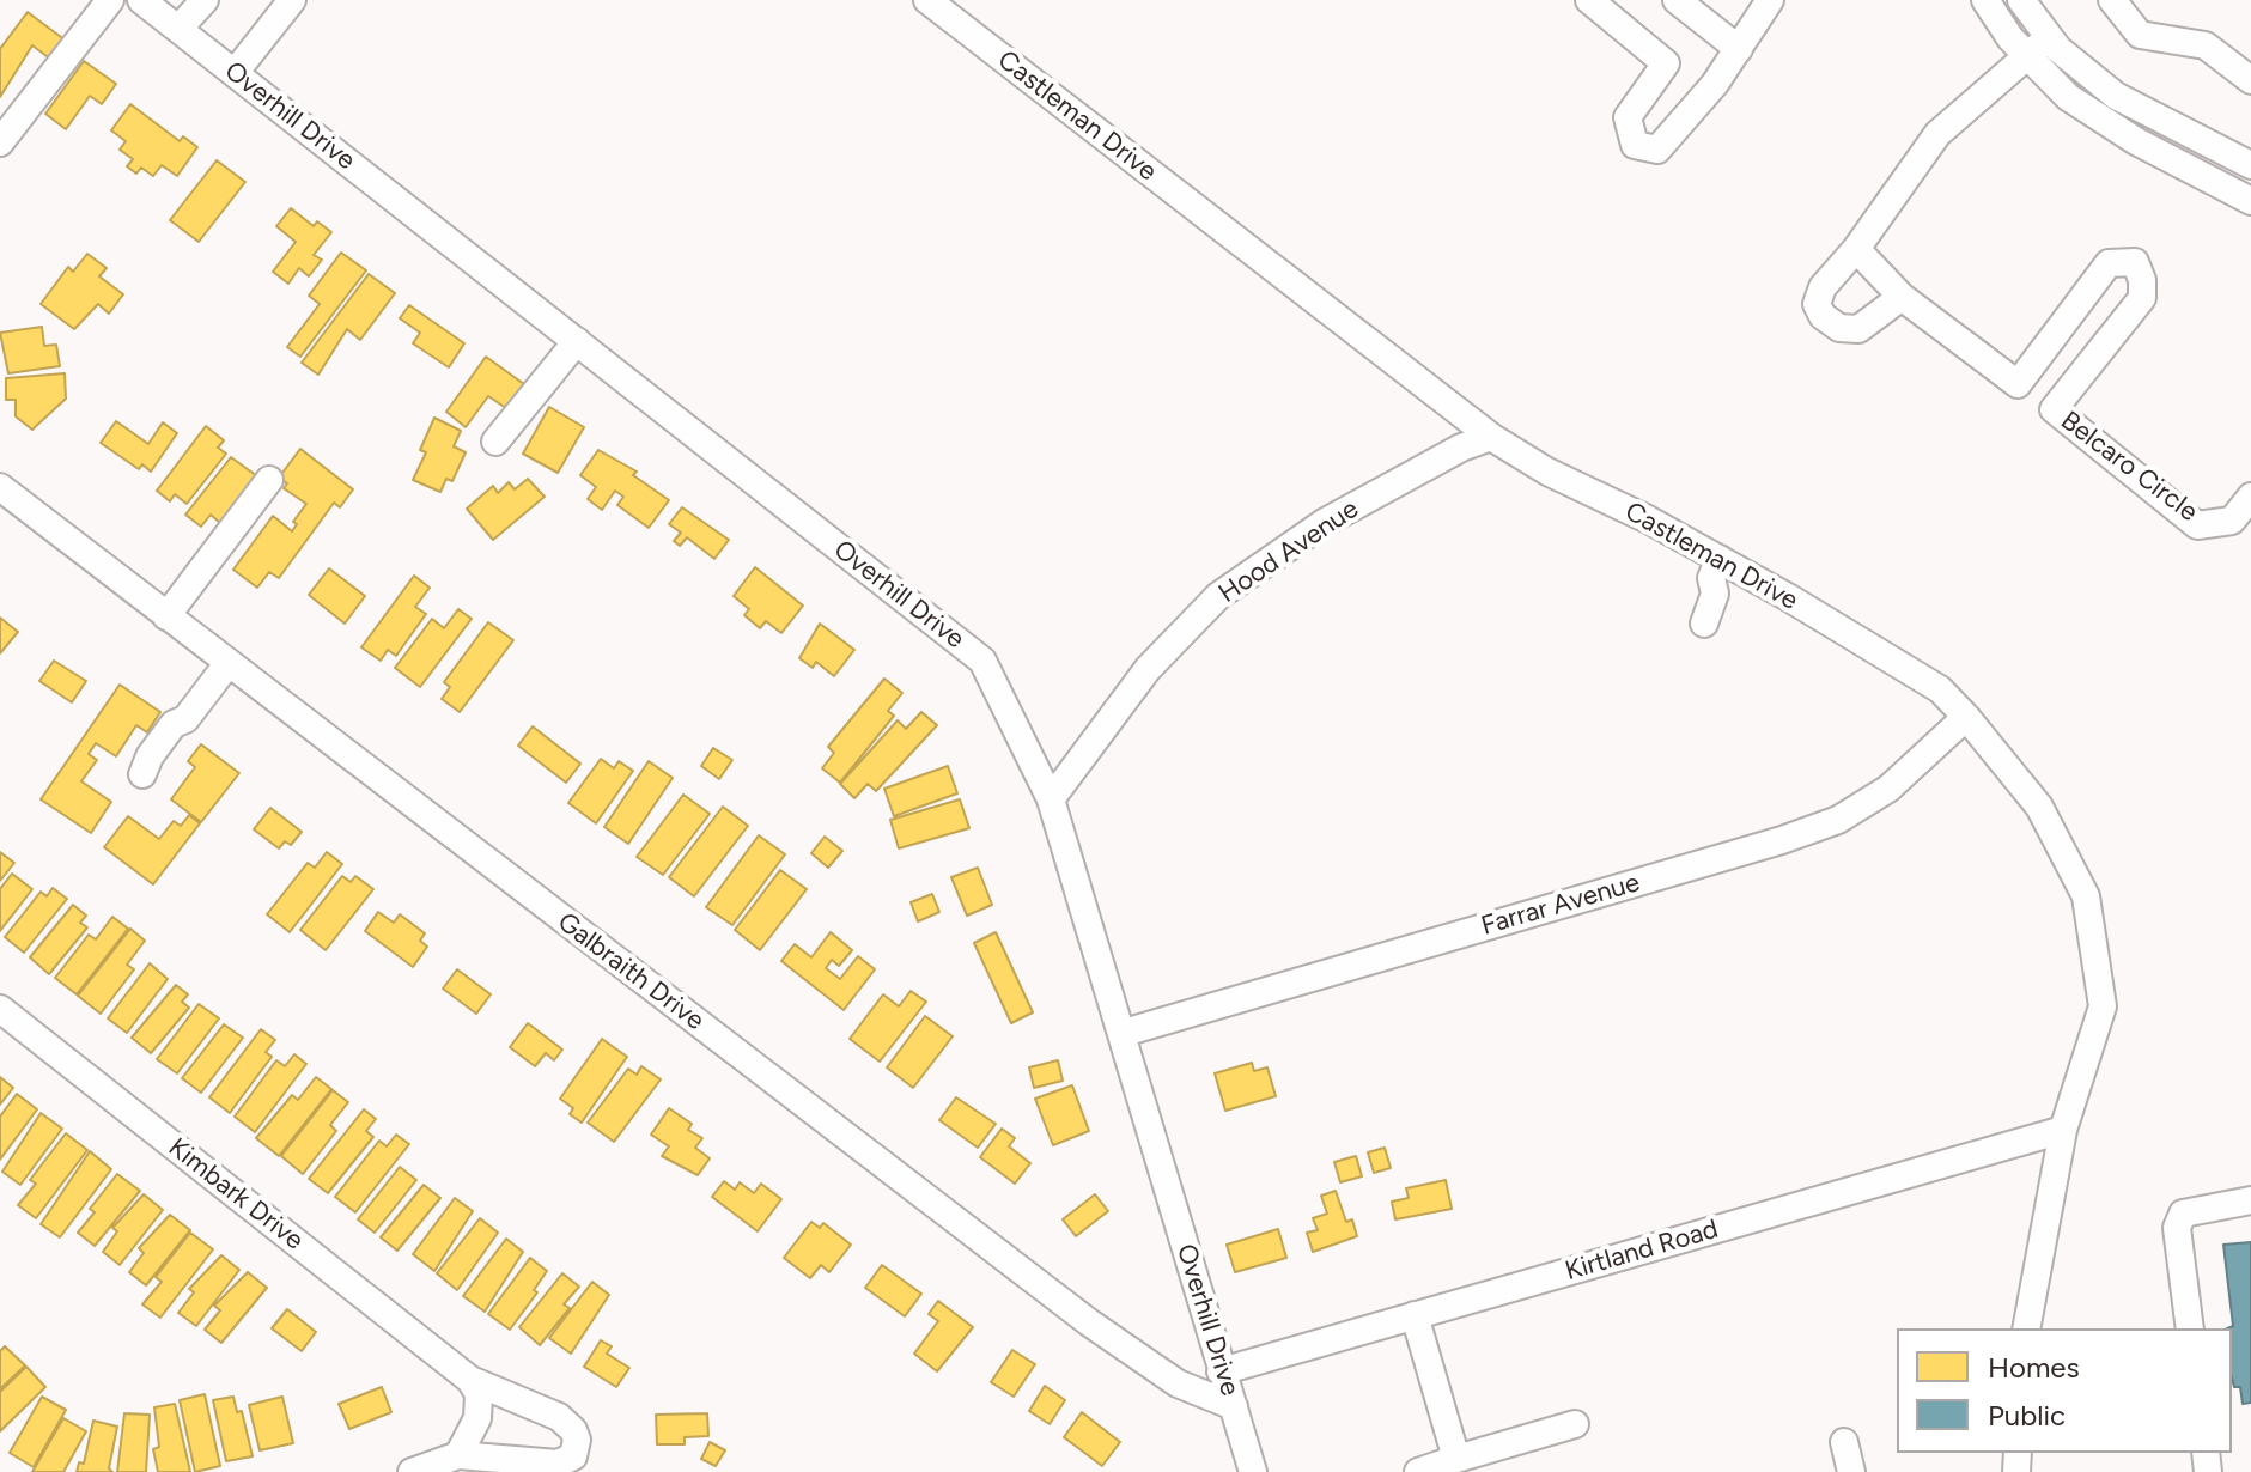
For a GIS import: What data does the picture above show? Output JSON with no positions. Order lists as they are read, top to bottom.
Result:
{
  "streets": {
    "street": [
      "Overhill Drive",
      "Castleman Drive",
      "Belcaro Circle",
      "Hood Avenue",
      "Farrar Avenue",
      "Galbraith Drive",
      "Kimbark Drive",
      "Kirtland Road"
    ]
  },
  "crossings": [
    ["Overhill Drive", "Hood Avenue"],
    ["Overhill Drive", "Farrar Avenue"],
    ["Overhill Drive", "Galbraith Drive"],
    ["Overhill Drive", "Kirtland Road"],
    ["Castleman Drive", "Hood Avenue"],
    ["Castleman Drive", "Farrar Avenue"],
    ["Castleman Drive", "Kirtland Road"]
  ],
  "legend": ["Homes", "Public"]
}
